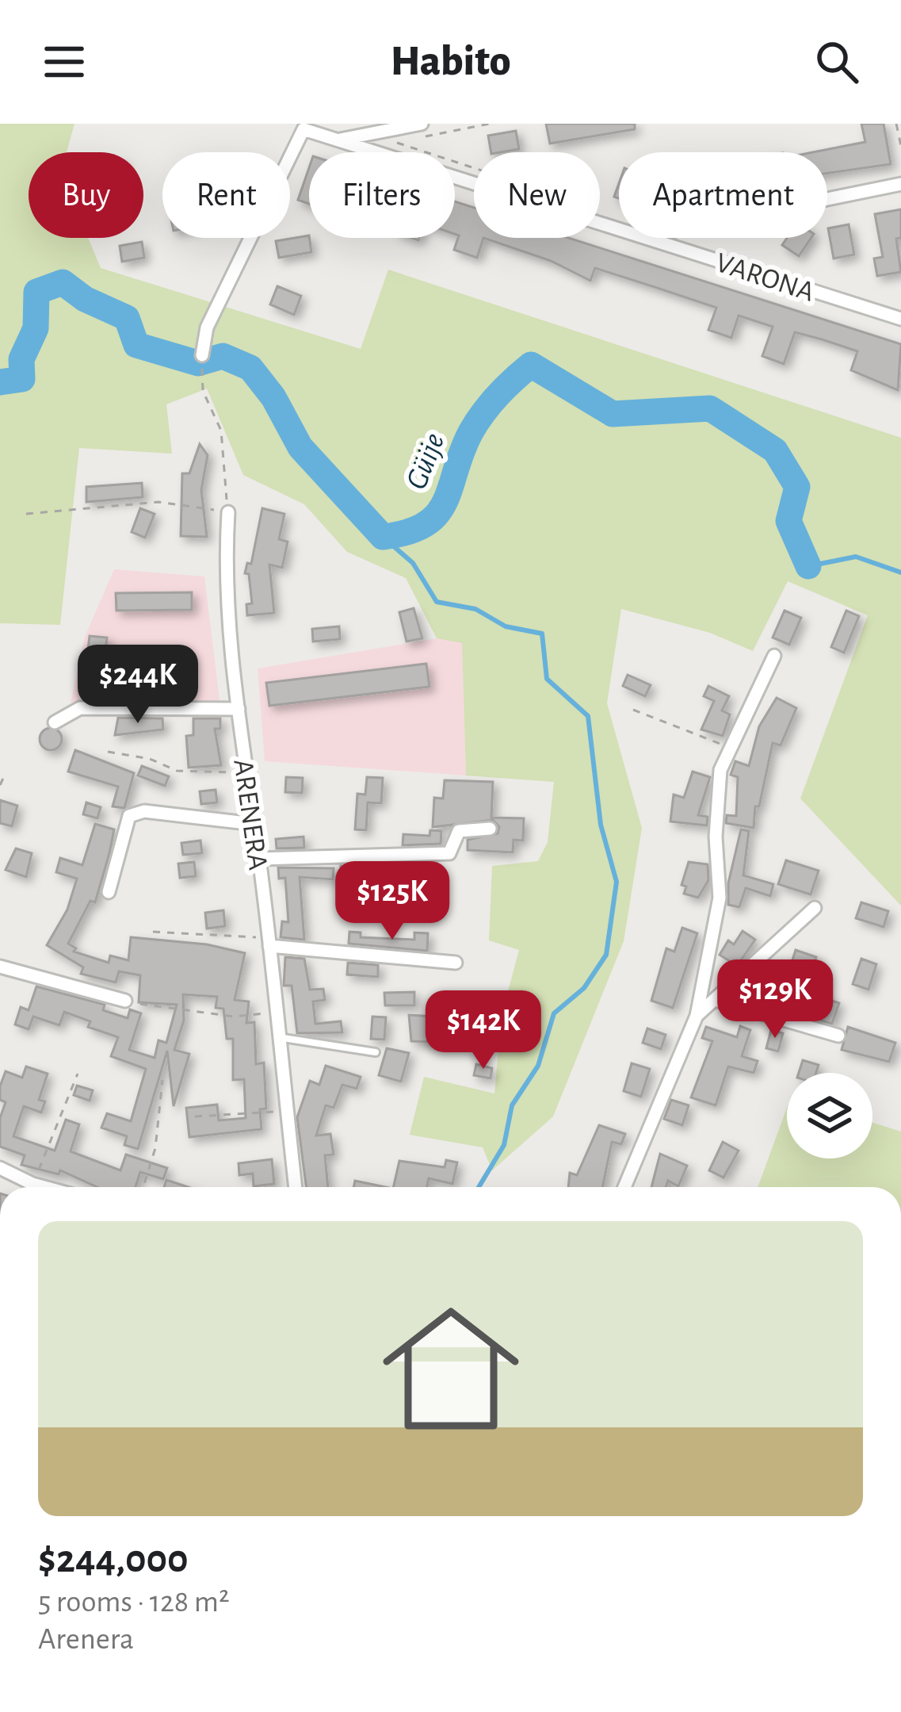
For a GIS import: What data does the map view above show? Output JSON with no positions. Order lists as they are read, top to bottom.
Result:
{
  "streets": {
    "street": ["VARONA", "ARENERA"]
  },
  "water": ["Güije"],
  "page": {
    "header": "Habito",
    "chip": [
      "Buy",
      "Rent",
      "Filters",
      "New",
      "Apartment"
    ],
    "price": [
      "$244K",
      "$125K",
      "$129K",
      "$142K"
    ],
    "list": [
      {
        "name": "$244,000",
        "note": "5 rooms · 128 m² · Arenera"
      }
    ]
  }
}
